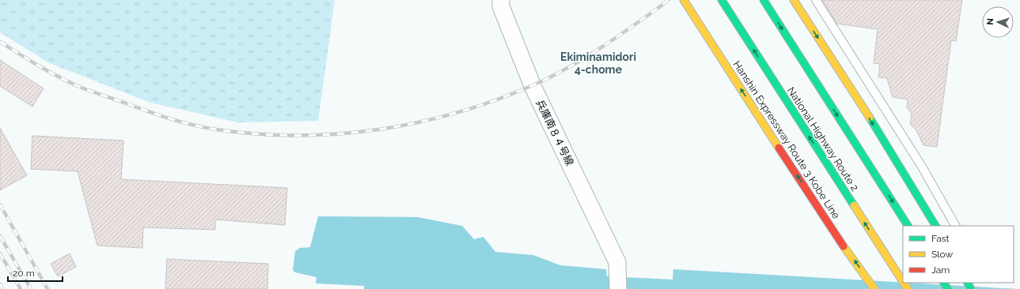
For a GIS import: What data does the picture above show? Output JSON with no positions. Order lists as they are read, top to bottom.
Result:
{
  "streets": {
    "highway": ["National Highway Route 2", "Hanshin Expressway Route 3 Kobe Line"],
    "street": ["兵庫南８４号線"]
  },
  "one_way": ["Hanshin Expressway Route 3 Kobe Line"],
  "districts": ["Ekiminamidori 4-chome"],
  "legend": ["Fast", "Slow", "Jam"],
  "scale_bar": "20 m",
  "north": "left"
}
